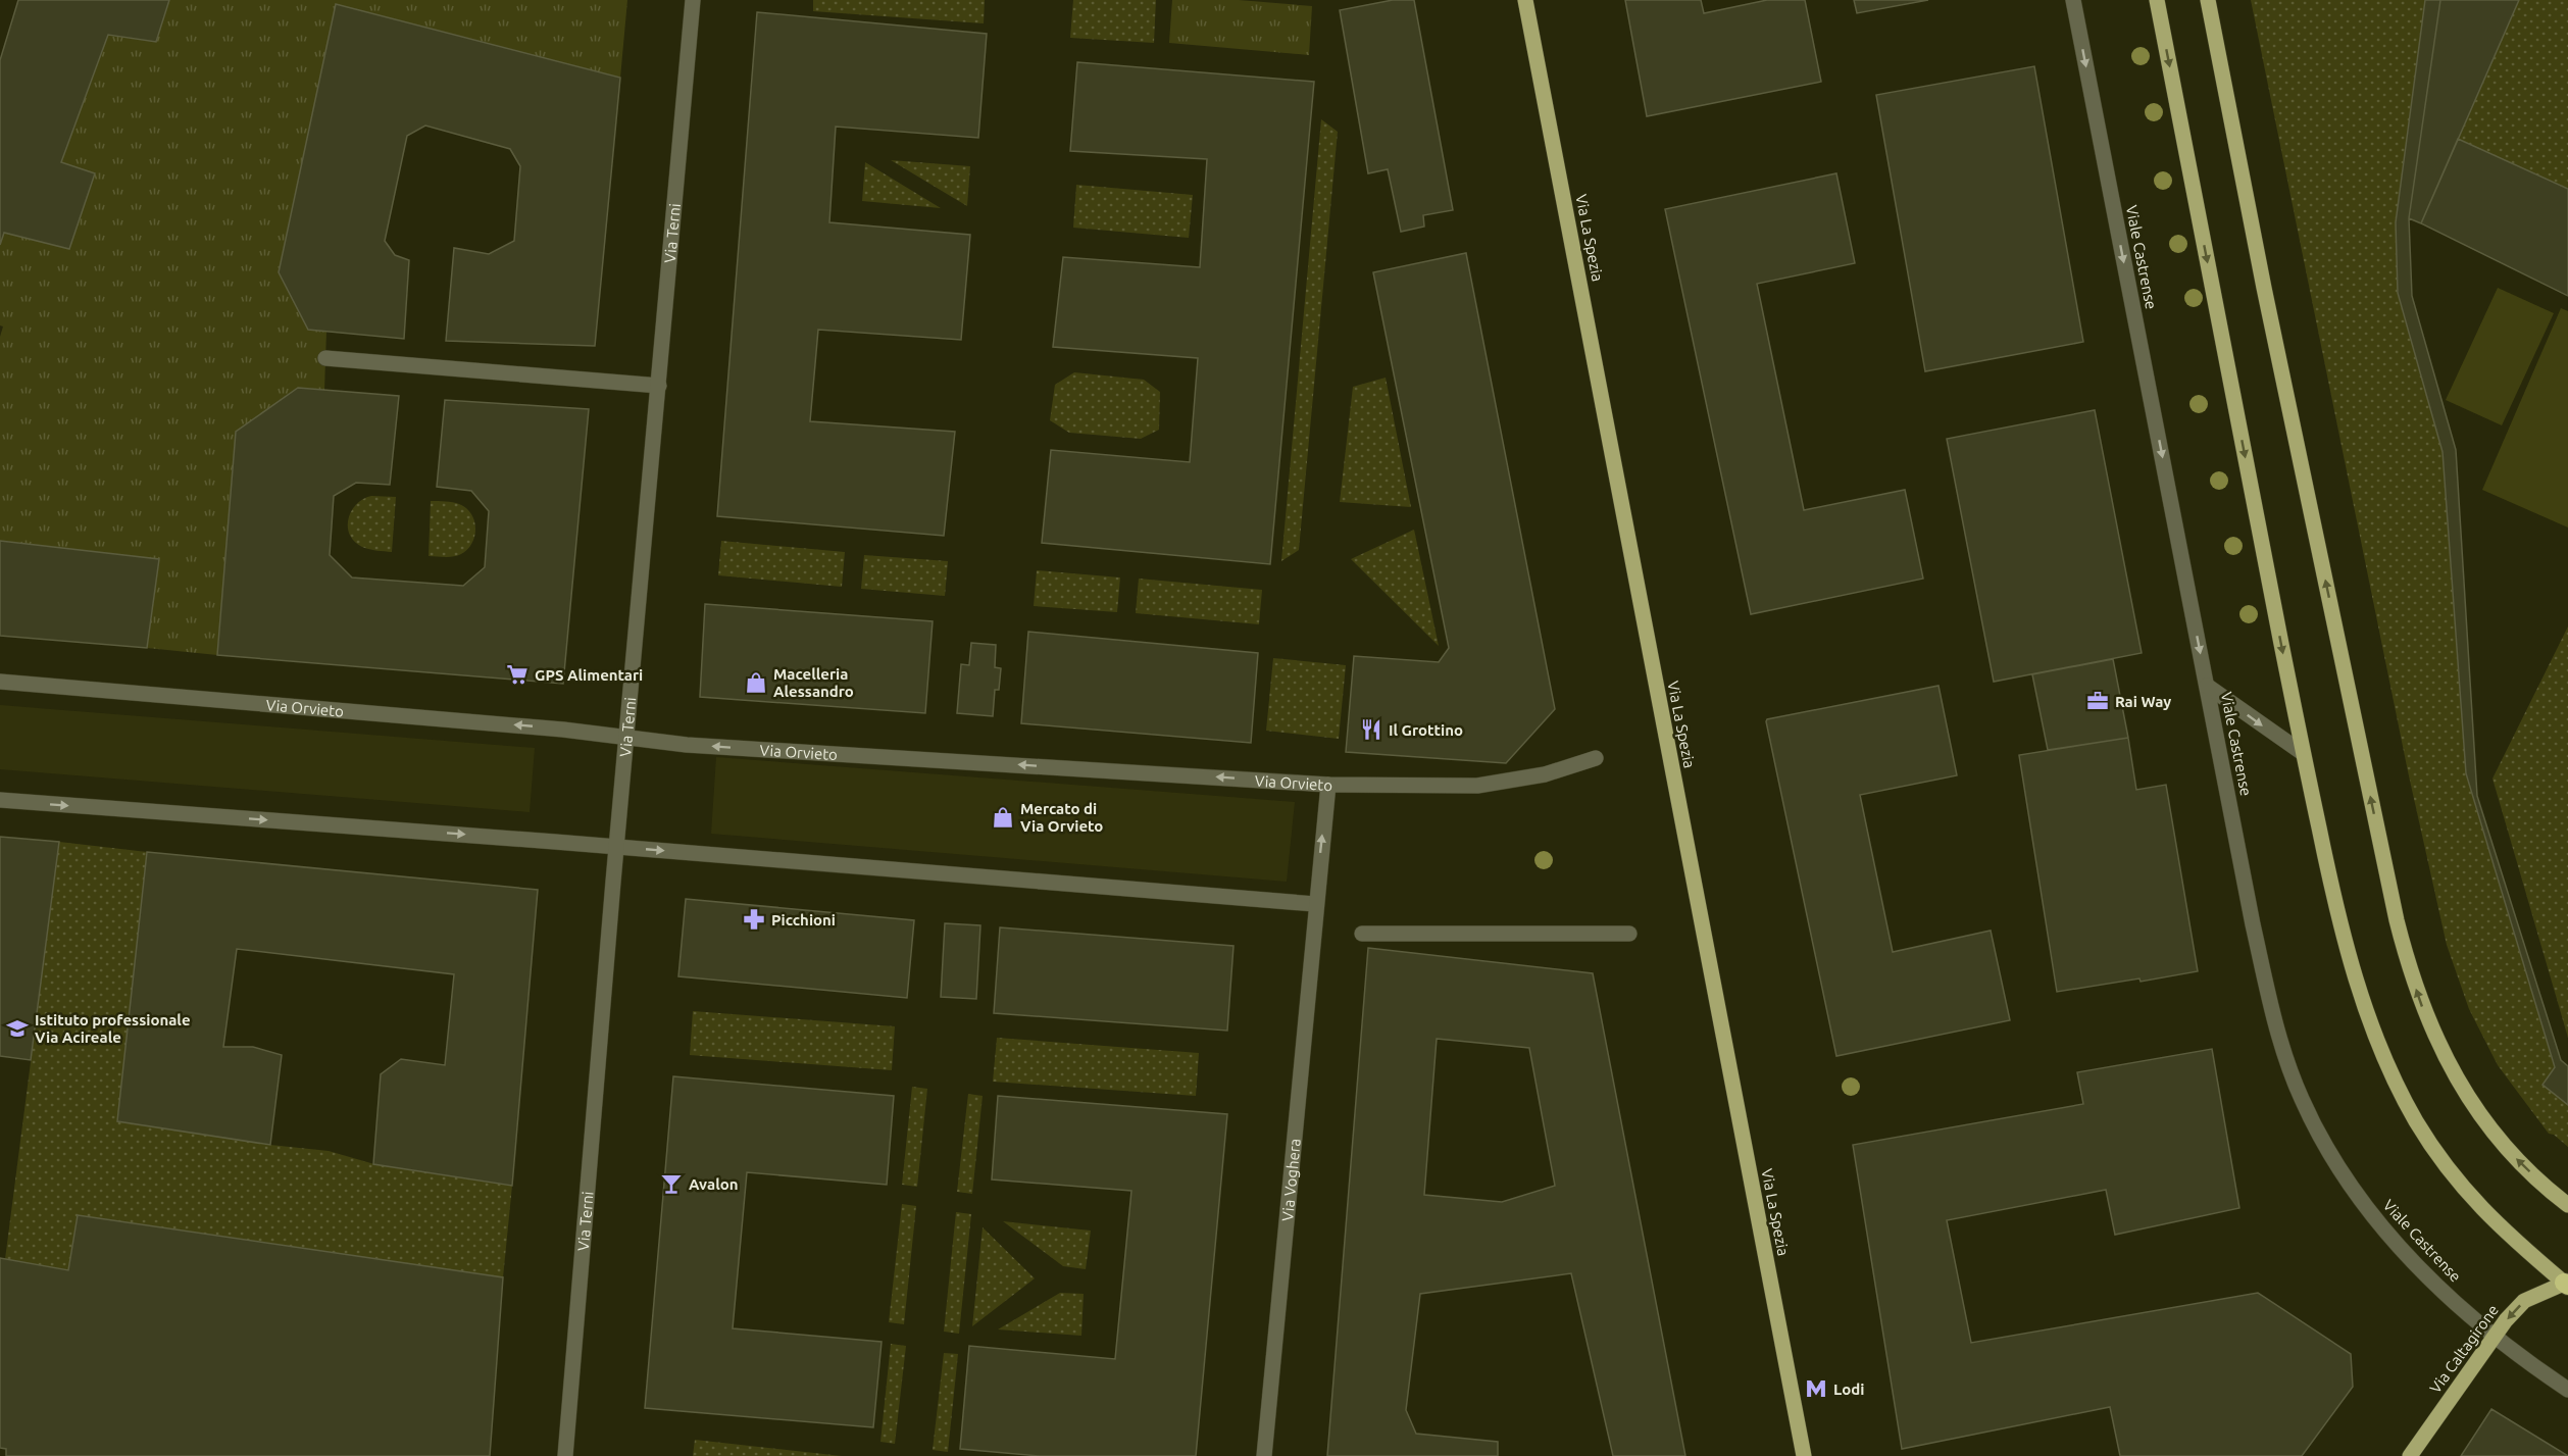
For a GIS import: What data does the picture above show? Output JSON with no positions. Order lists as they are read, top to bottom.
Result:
{
  "streets": {
    "main road": ["Via La Spezia", "Via Caltagirone"],
    "street": [
      "Via Terni",
      "Viale Castrense",
      "Via Orvieto",
      "Via Voghera"
    ]
  },
  "crossings": [
    ["Via Terni", "Via Orvieto"],
    ["Viale Castrense", "Via Caltagirone"],
    ["Via Orvieto", "Via Voghera"]
  ],
  "one_way": ["Viale Castrense", "Via Caltagirone"],
  "places": {
    "supermarket": ["GPS Alimentari"],
    "shop": ["Macelleria Alessandro", "Mercato di Via Orvieto"],
    "office": ["Rai Way"],
    "restaurant": ["Il Grottino"],
    "pharmacy": ["Picchioni"],
    "school or university": ["Istituto professionale Via Acireale"],
    "bar": ["Avalon"],
    "metro station": ["Lodi"]
  }
}
